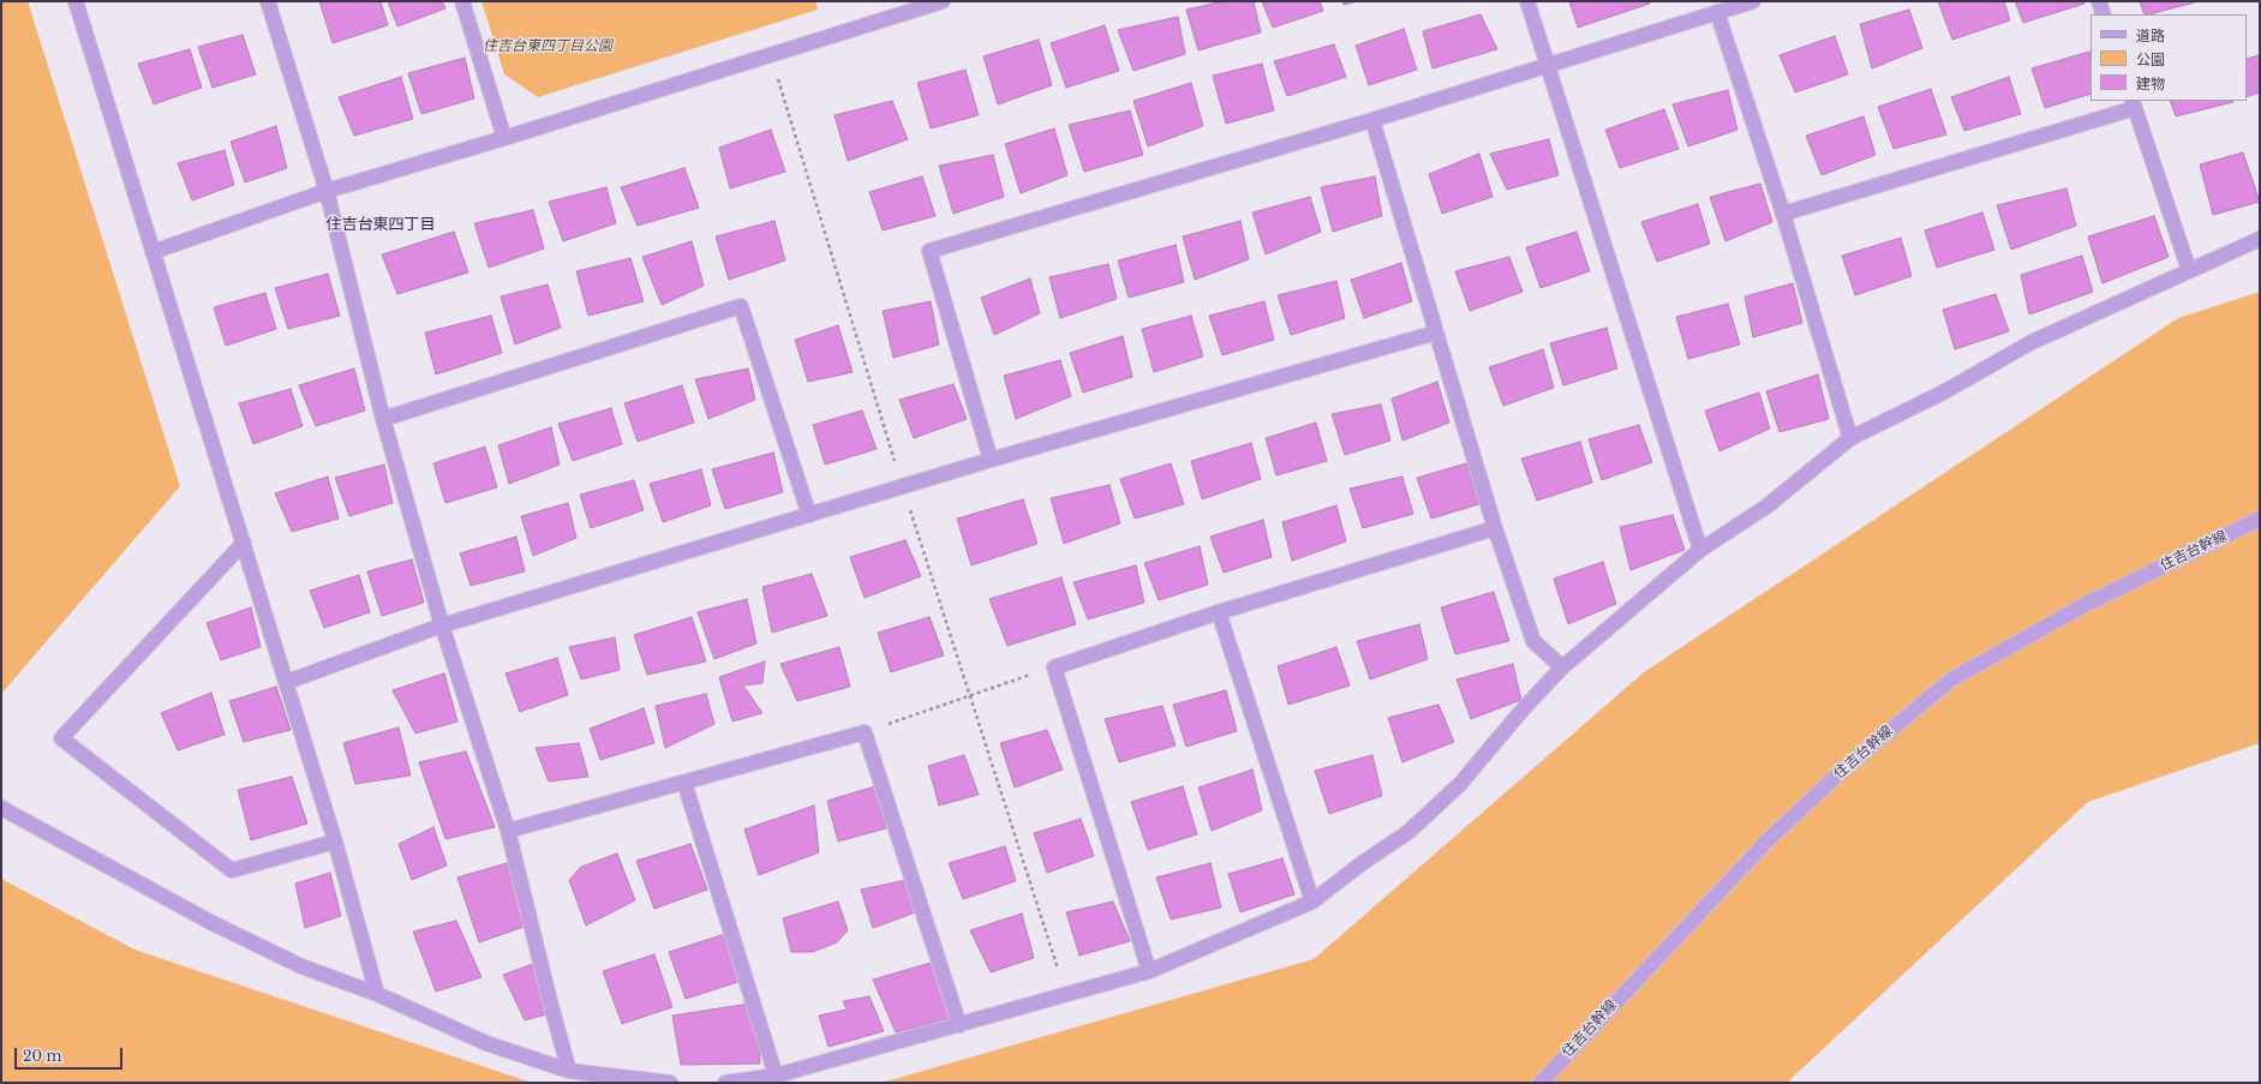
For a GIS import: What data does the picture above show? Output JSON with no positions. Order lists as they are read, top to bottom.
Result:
{
  "streets": {
    "street": ["住吉台幹線"]
  },
  "districts": ["住吉台東四丁目"],
  "parks": ["住吉台東四丁目公園"],
  "legend": ["道路", "公園", "建物"],
  "scale_bar": "20 m"
}
